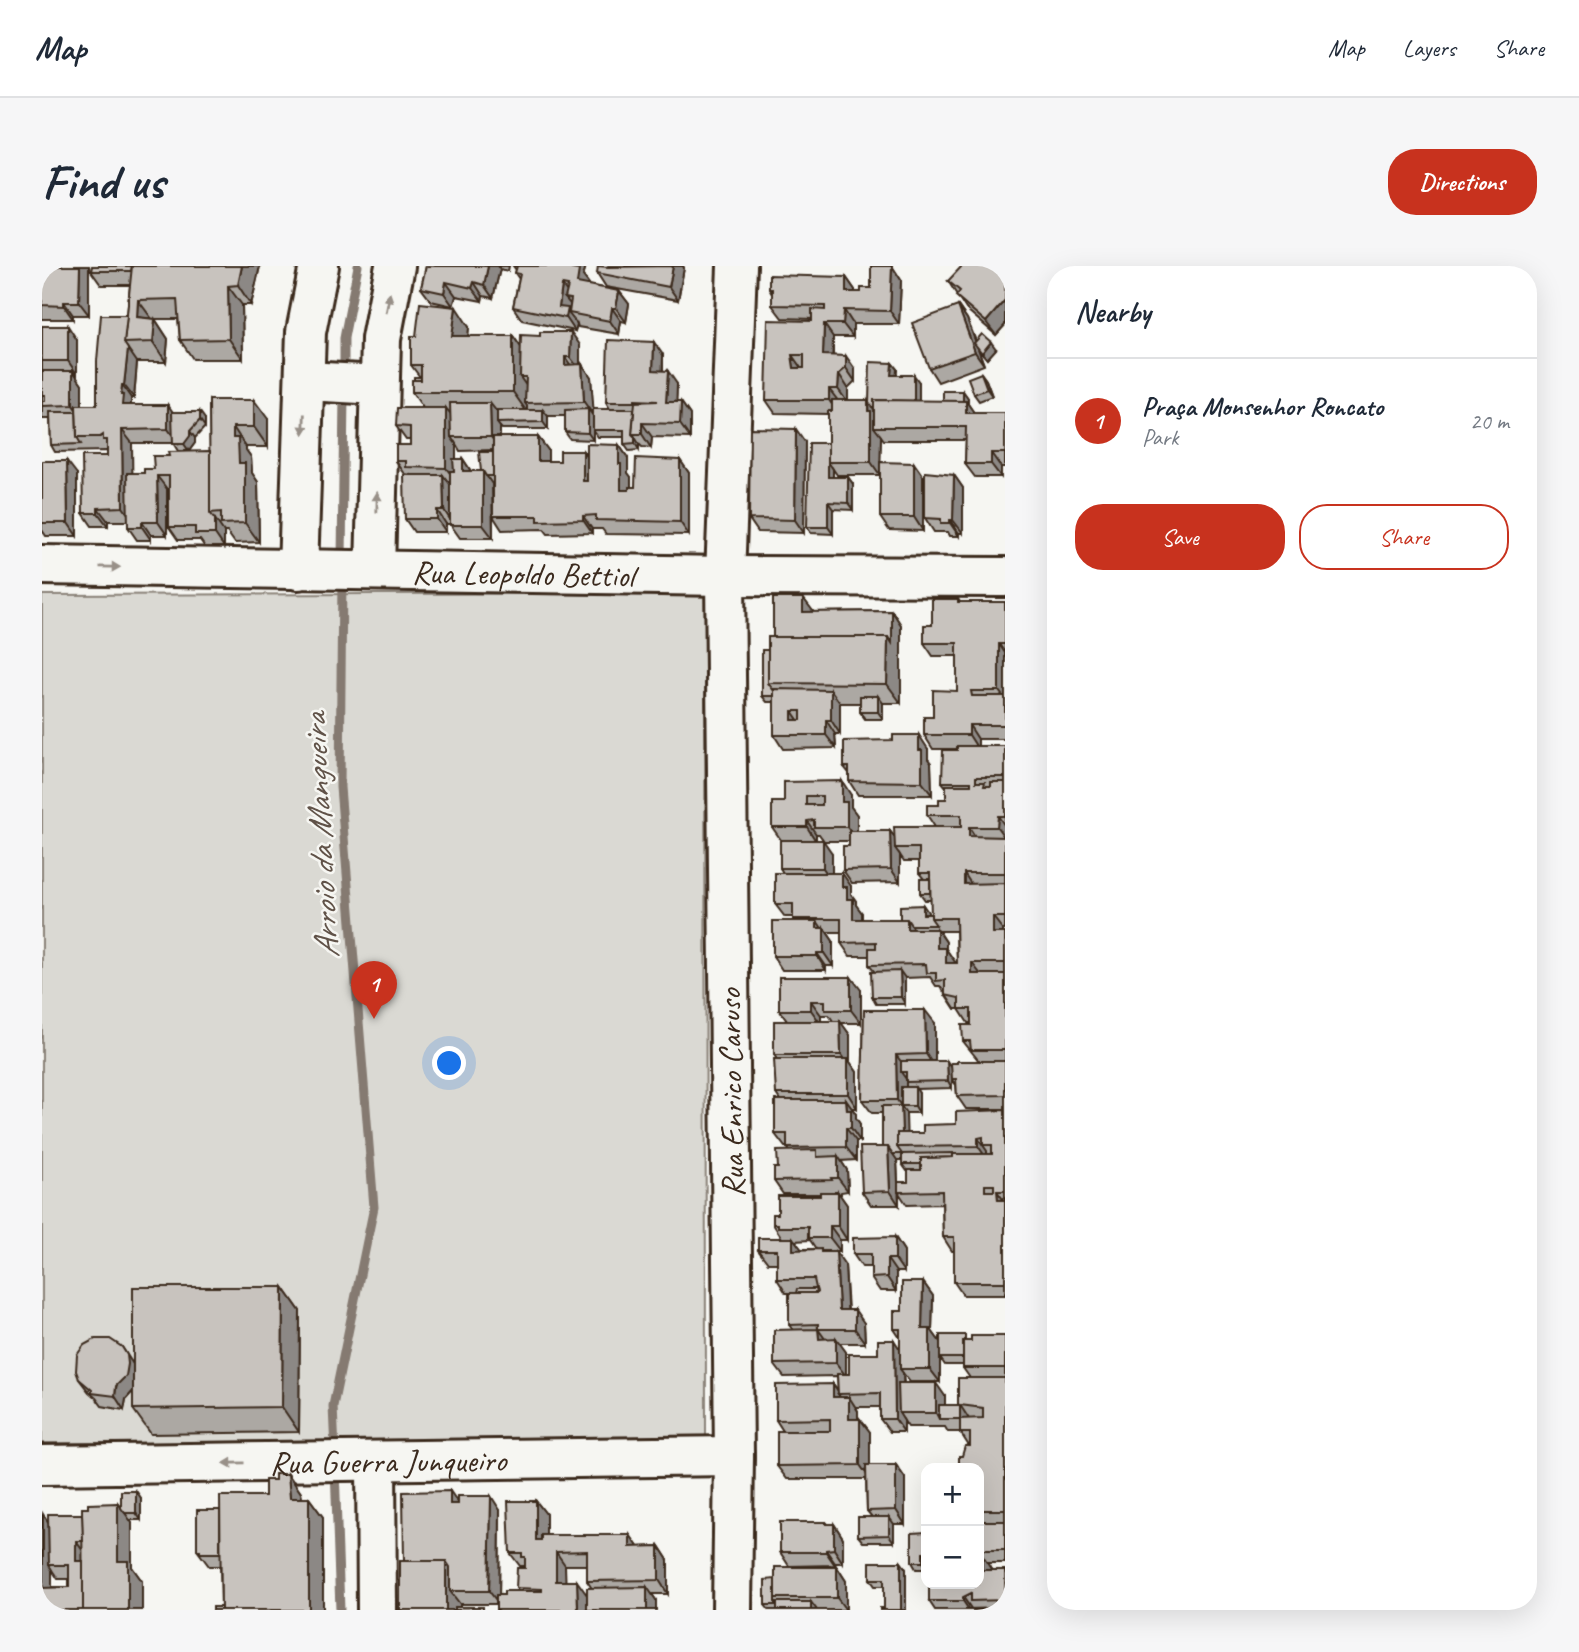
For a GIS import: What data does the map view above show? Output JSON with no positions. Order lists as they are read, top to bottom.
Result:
{
  "streets": {
    "street": ["Rua Leopoldo Bettiol", "Rua Enrico Caruso", "Rua Guerra Junqueiro"]
  },
  "crossings": [
    ["Rua Leopoldo Bettiol", "Rua Enrico Caruso"],
    ["Rua Enrico Caruso", "Rua Guerra Junqueiro"]
  ],
  "one_way": ["Rua Guerra Junqueiro"],
  "water": ["Arroio da Mangueira"],
  "page": {
    "header": "Map",
    "nav": ["Map", "Layers", "Share"],
    "buttons": [
      "Directions",
      ["Save", "Share"]
    ],
    "title": "Find us",
    "heading": "Nearby",
    "list": [
      {
        "mark": "1",
        "name": "Praça Monsenhor Roncato",
        "note": "Park",
        "value": "20 m"
      }
    ],
    "pins": "1",
    "map_buttons": ["+", "−"]
  }
}
